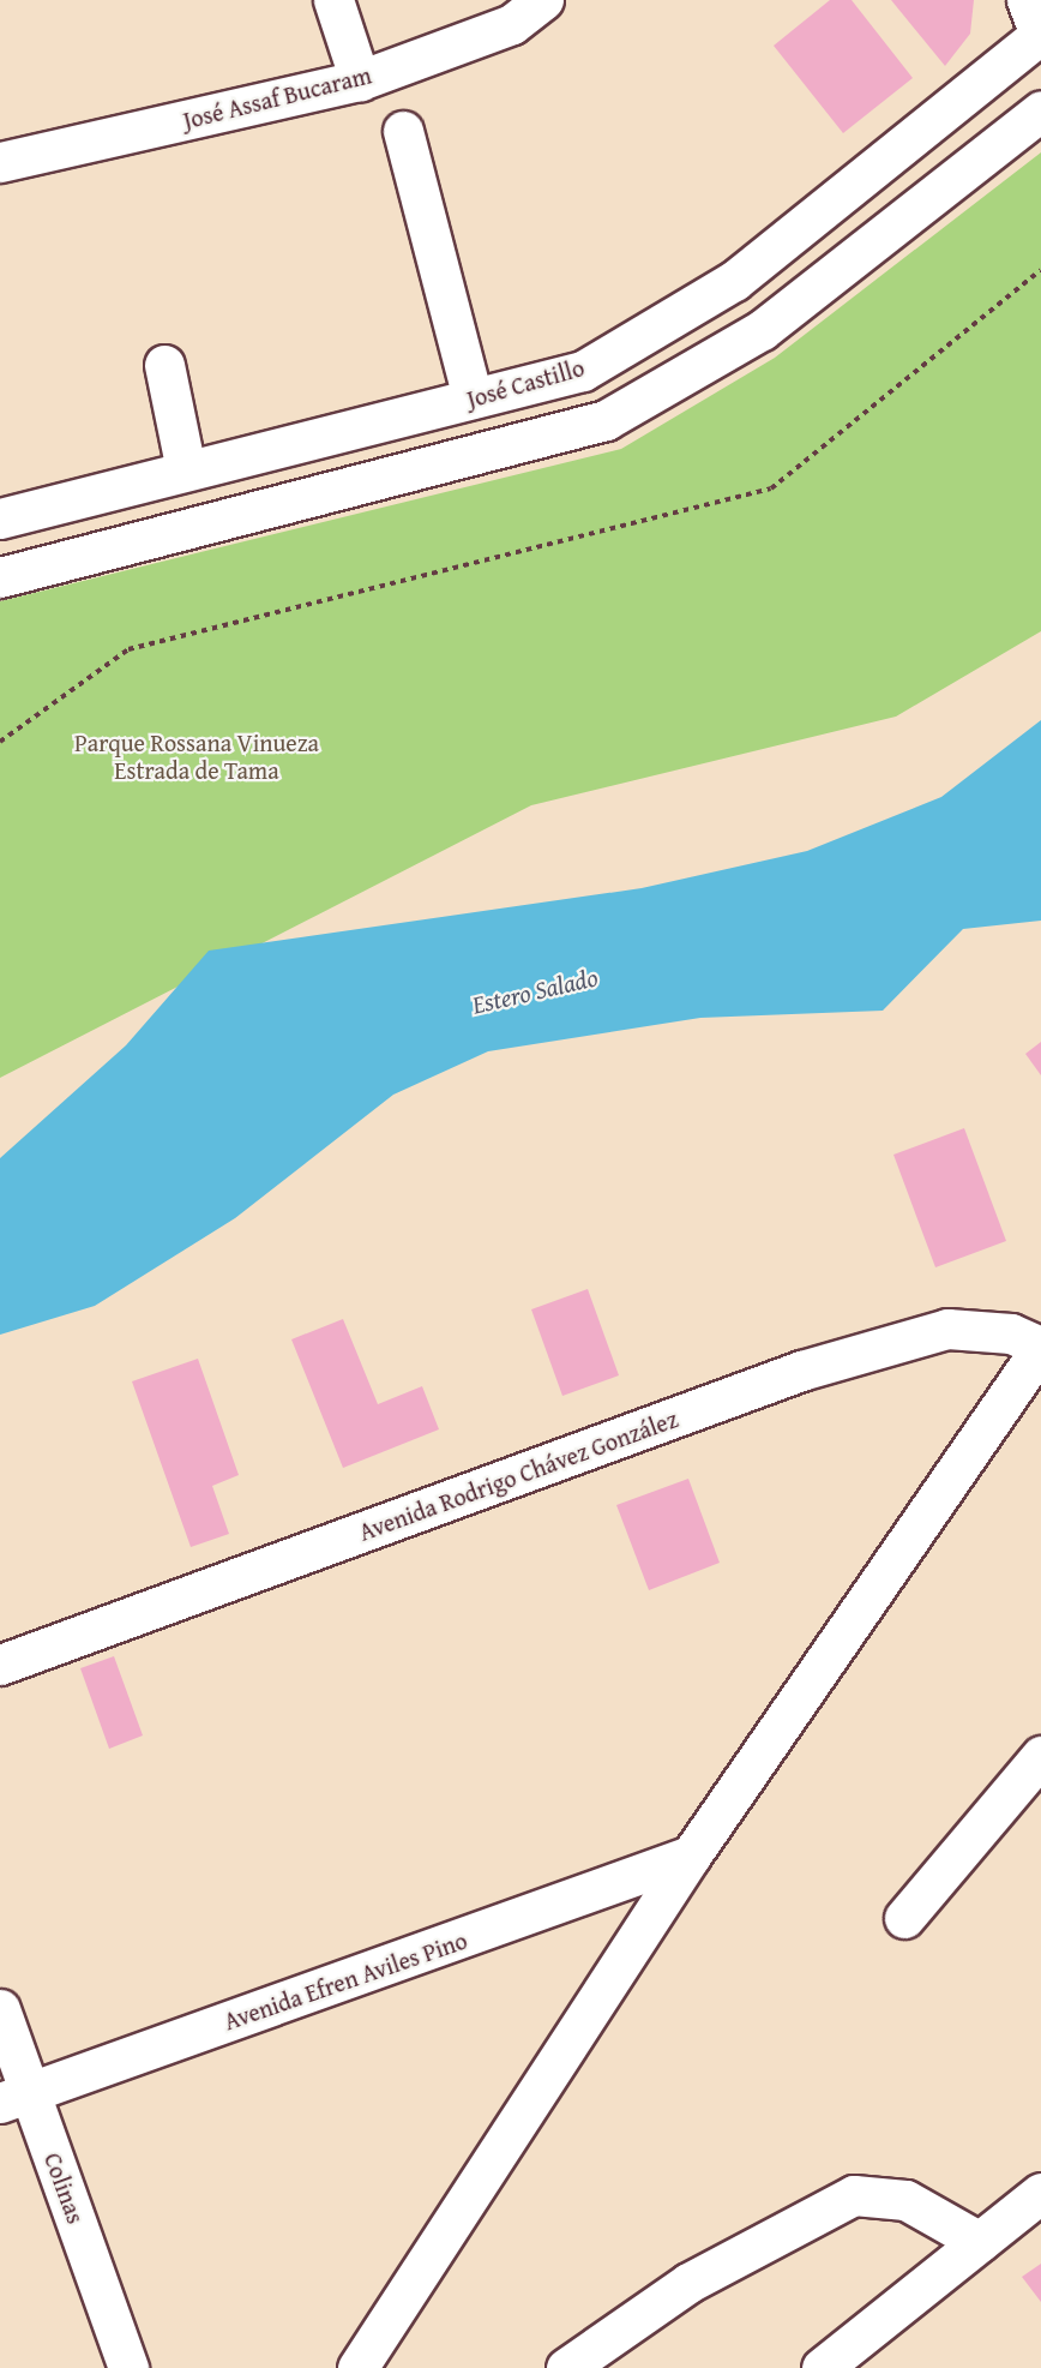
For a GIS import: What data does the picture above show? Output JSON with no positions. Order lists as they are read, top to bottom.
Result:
{
  "streets": {
    "street": [
      "José Assaf Bucaram",
      "José Castillo",
      "Avenida Rodrigo Chávez González",
      "Avenida Efren Aviles Pino",
      "Colinas"
    ]
  },
  "crossings": [
    ["Avenida Efren Aviles Pino", "Colinas"]
  ],
  "water": ["Estero Salado"],
  "parks": ["Parque Rossana Vinueza Estrada de Tama"]
}
